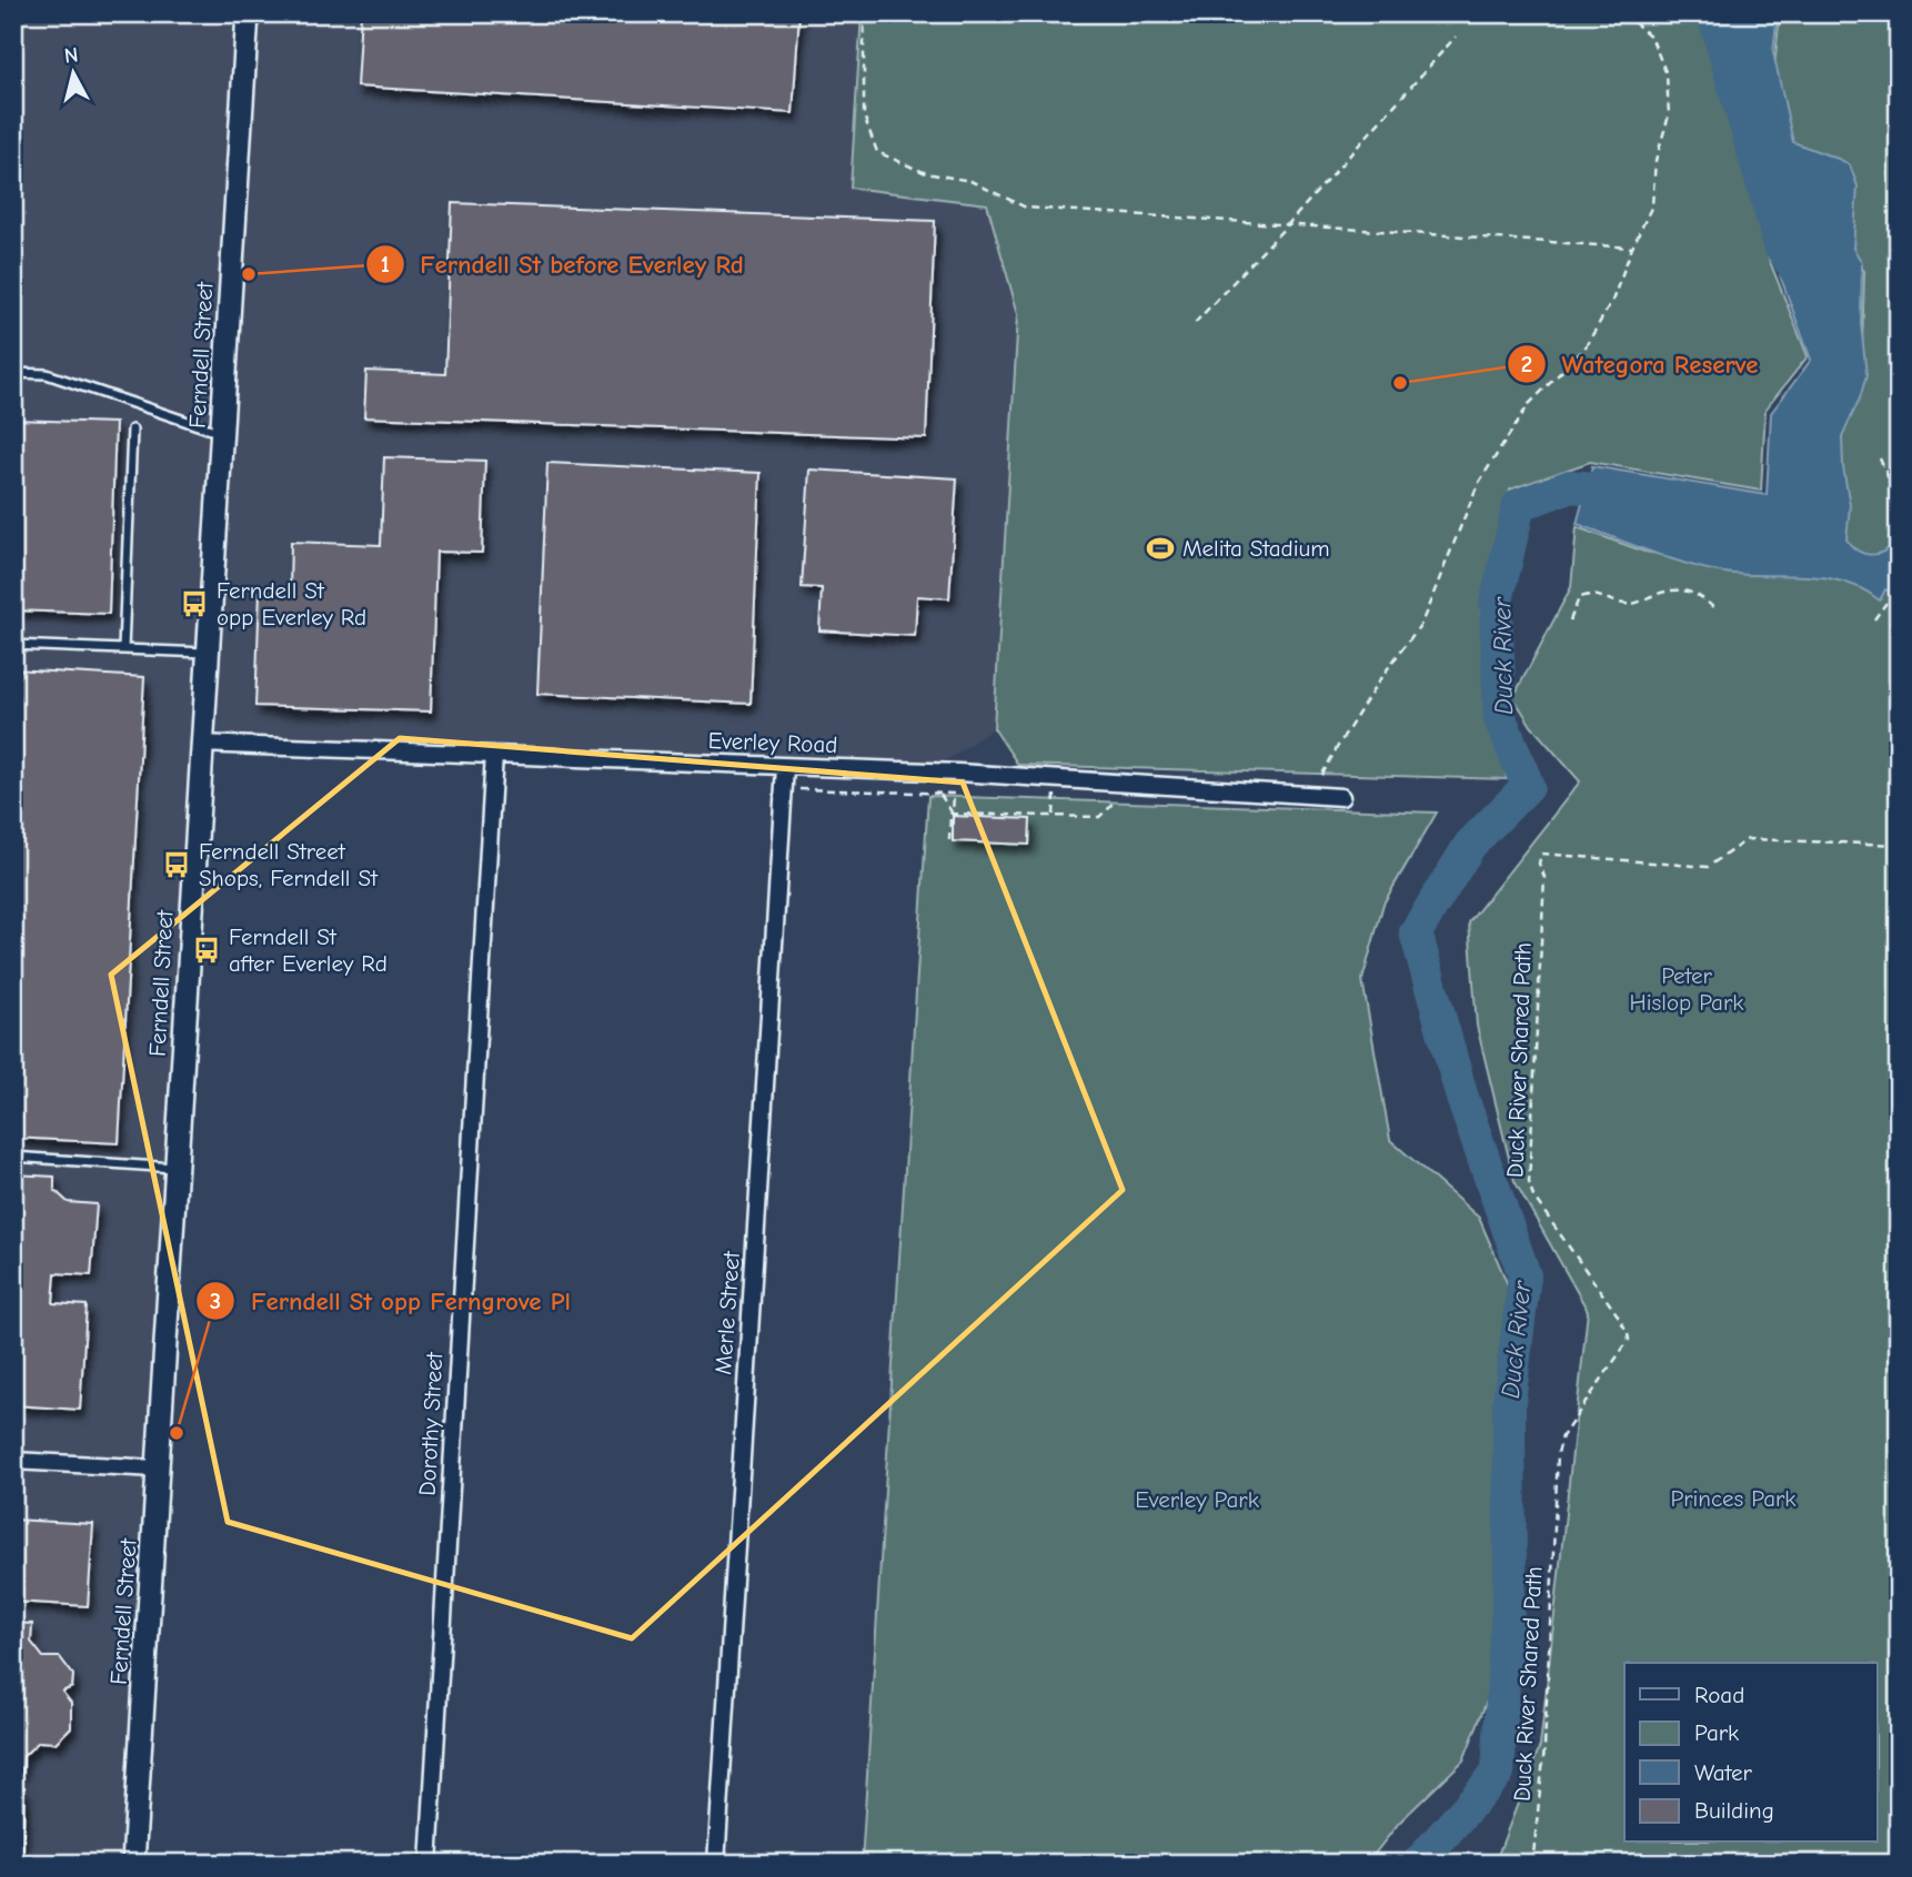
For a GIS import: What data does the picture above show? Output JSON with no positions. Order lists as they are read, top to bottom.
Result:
{
  "streets": {
    "main road": ["Ferndell Street"],
    "street": ["Everley Road", "Merle Street", "Dorothy Street"],
    "path": ["Duck River Shared Path"]
  },
  "crossings": [
    ["Ferndell Street", "Everley Road"],
    ["Everley Road", "Merle Street"],
    ["Everley Road", "Dorothy Street"]
  ],
  "water": ["Duck River"],
  "parks": ["Peter Hislop Park", "Princes Park", "Everley Park"],
  "places": {
    "other": ["Ferndell St before Everley Rd", "Wategora Reserve", "Ferndell St opp Ferngrove Pl"],
    "sports": ["Melita Stadium"],
    "bus stop": ["Ferndell St opp Everley Rd", "Ferndell Street Shops, Ferndell St", "Ferndell St after Everley Rd"]
  },
  "legend": [
    "Road",
    "Park",
    "Water",
    "Building"
  ],
  "north": "top"
}
